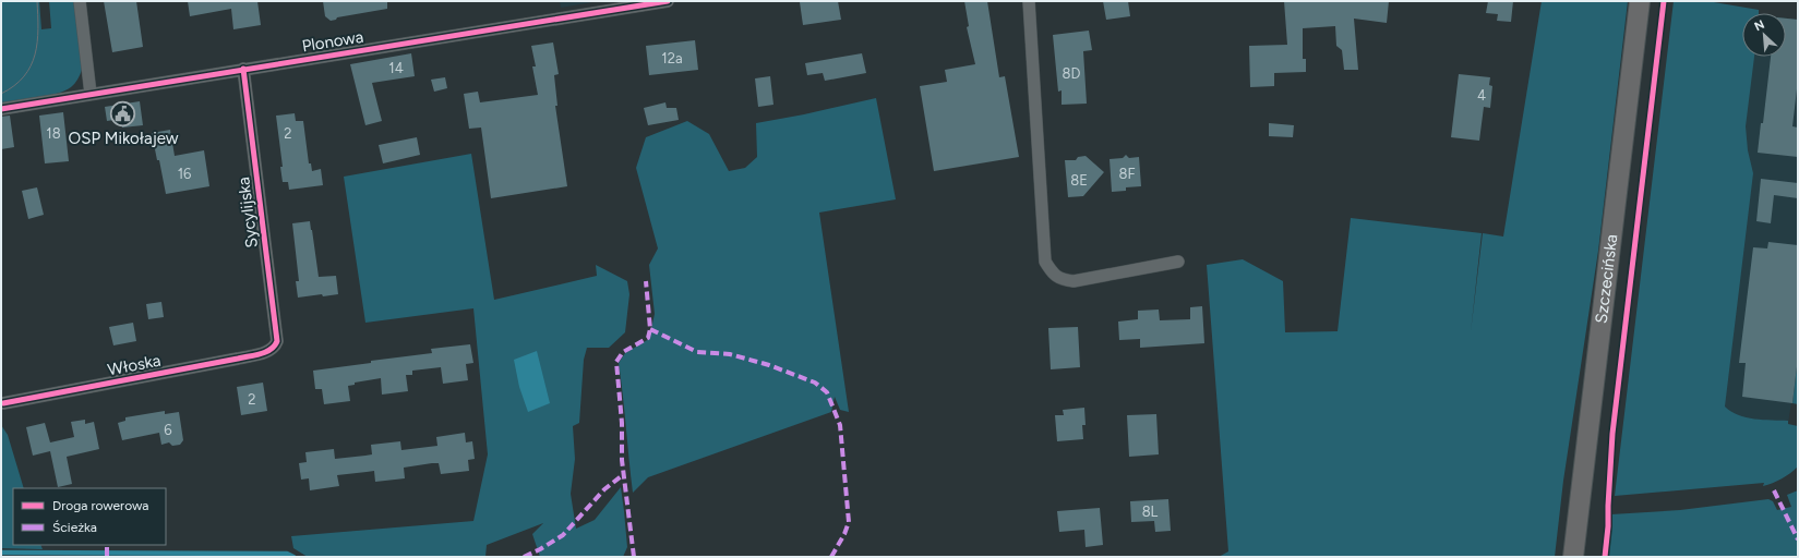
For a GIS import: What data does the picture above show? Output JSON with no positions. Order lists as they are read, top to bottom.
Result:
{
  "streets": {
    "main road": ["Szczecińska"],
    "street": ["Plonowa", "Sycylijska", "Włoska"]
  },
  "crossings": [
    ["Plonowa", "Sycylijska"],
    ["Sycylijska", "Włoska"]
  ],
  "places": {
    "public building": ["OSP Mikołajew"]
  },
  "house_numbers": [
    "12a",
    "14",
    "8D",
    "4",
    "18",
    "2",
    "16",
    "8F",
    "8E",
    "2",
    "6",
    "8L"
  ],
  "legend": ["Droga rowerowa", "Ścieżka"],
  "north": "top left"
}
